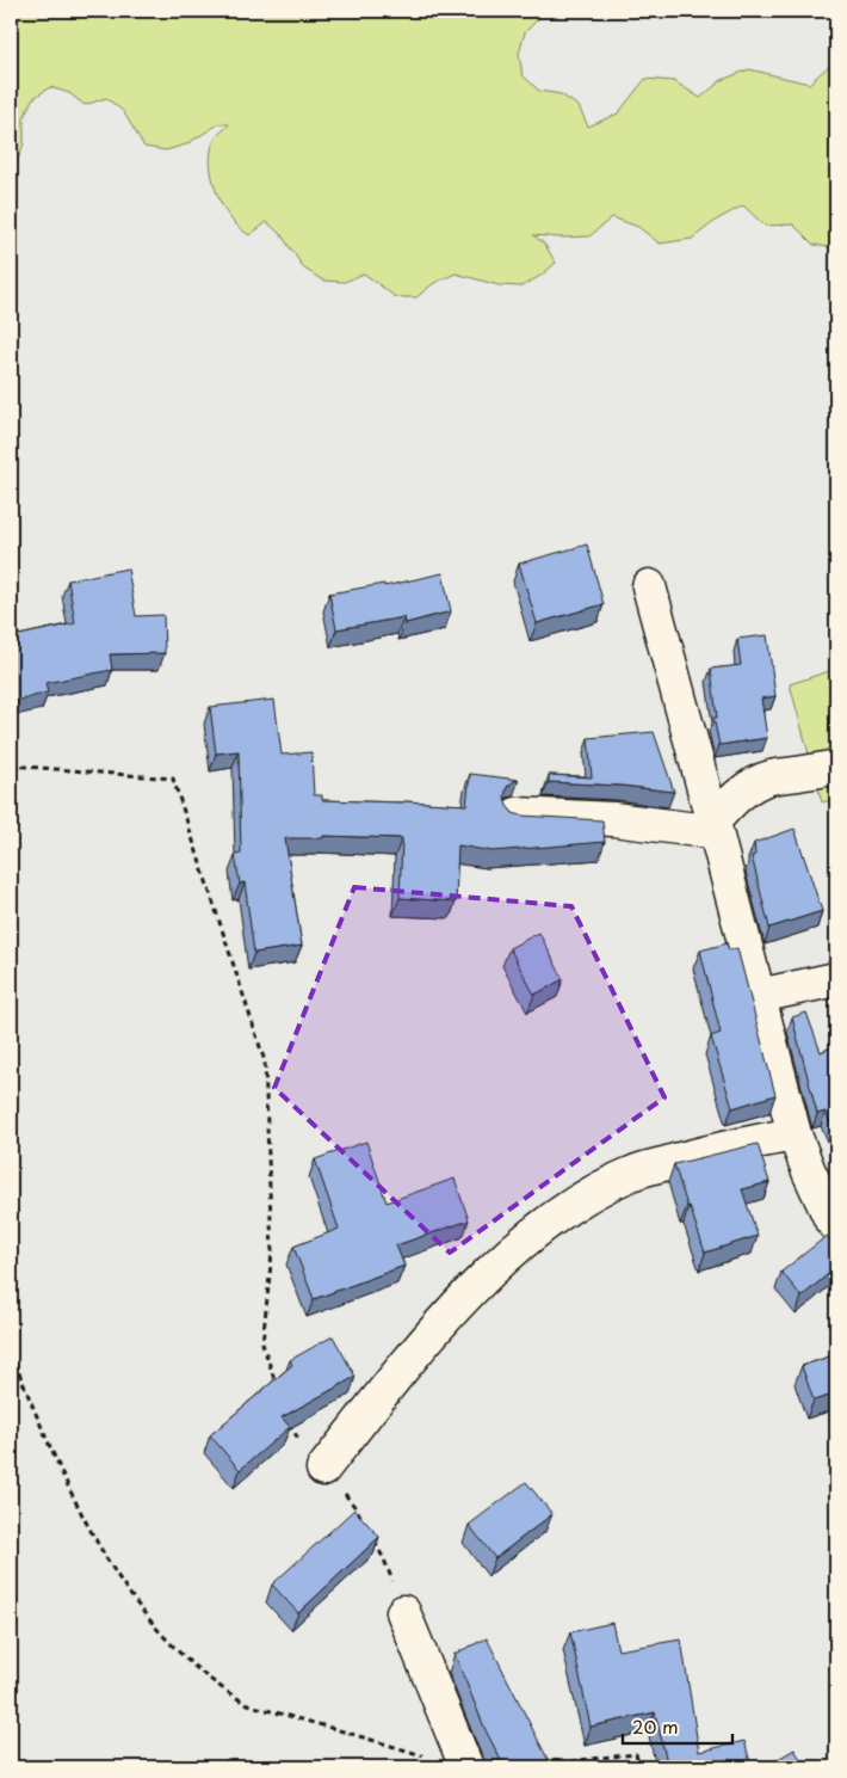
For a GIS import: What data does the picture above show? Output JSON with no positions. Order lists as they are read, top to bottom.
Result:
{
  "scale_bar": "20 m"
}
